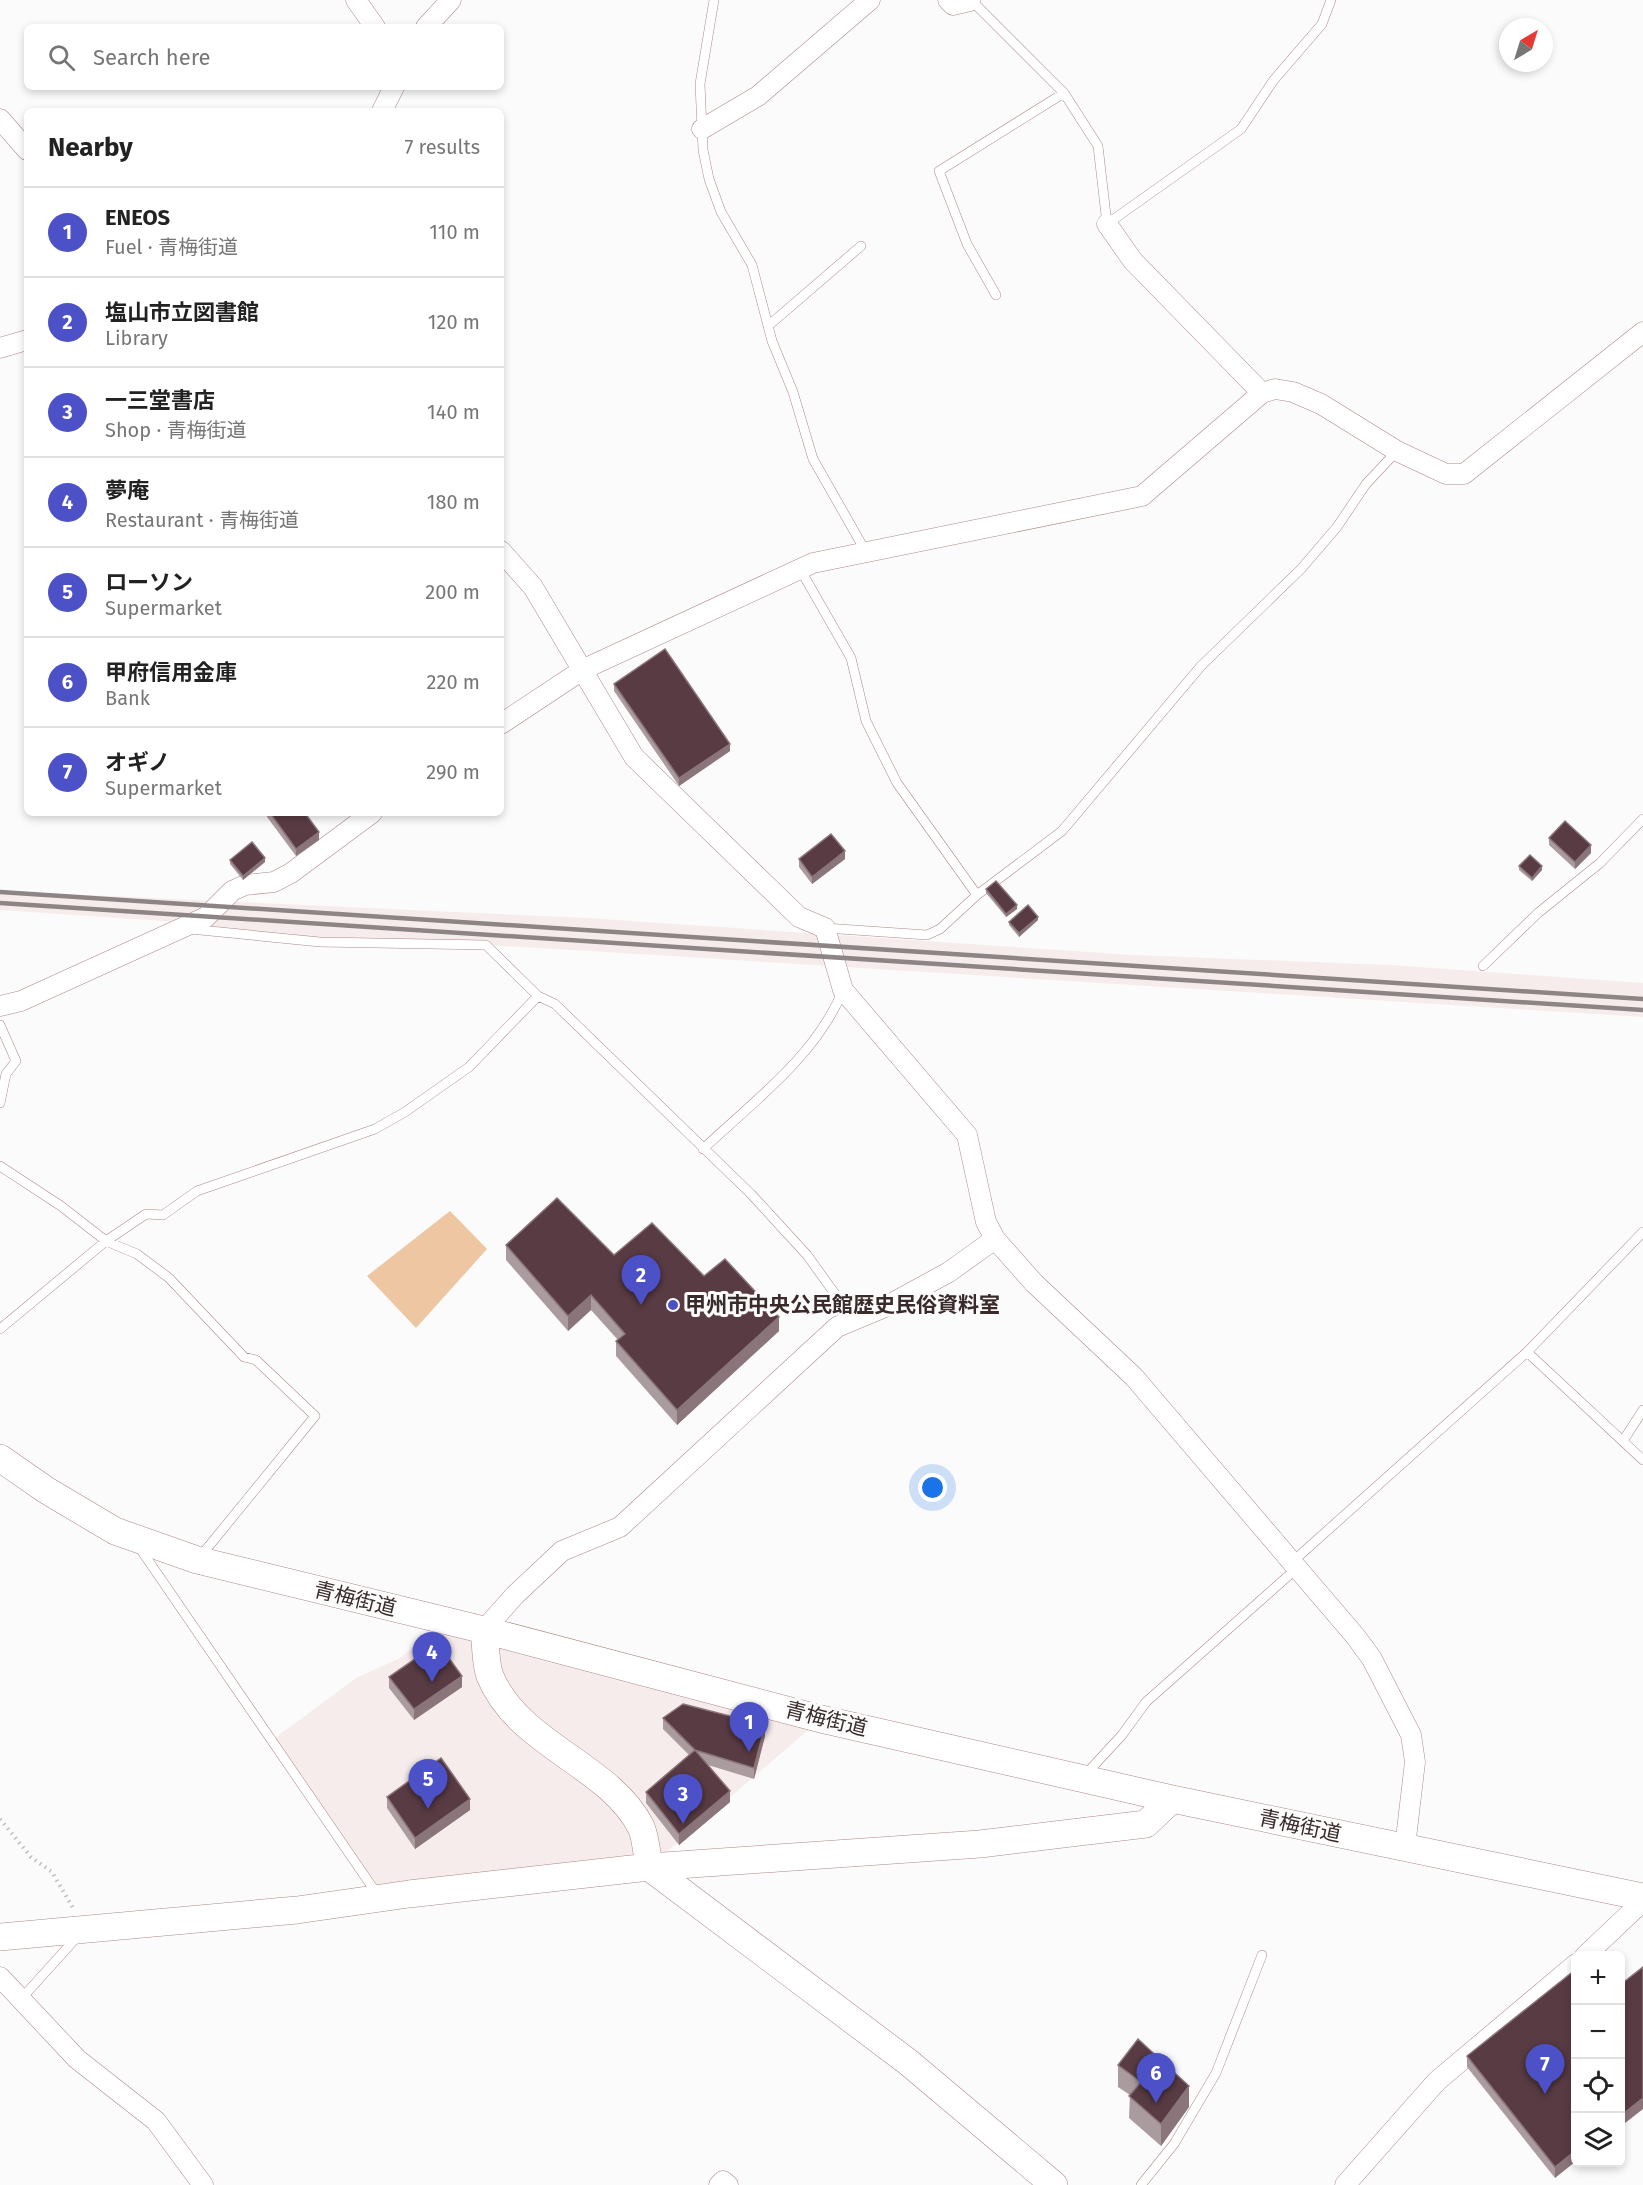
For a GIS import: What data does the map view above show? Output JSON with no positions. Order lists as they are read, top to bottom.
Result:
{
  "streets": {
    "street": ["青梅街道"]
  },
  "places": ["甲州市中央公民館歴史民俗資料室"],
  "north": "top right",
  "page": {
    "search": "Search here",
    "heading": ["Nearby", "7 results"],
    "list": [
      {
        "mark": "1",
        "name": "ENEOS",
        "note": "Fuel · 青梅街道",
        "value": "110 m"
      },
      {
        "mark": "2",
        "name": "塩山市立図書館",
        "note": "Library",
        "value": "120 m"
      },
      {
        "mark": "3",
        "name": "一三堂書店",
        "note": "Shop · 青梅街道",
        "value": "140 m"
      },
      {
        "mark": "4",
        "name": "夢庵",
        "note": "Restaurant · 青梅街道",
        "value": "180 m"
      },
      {
        "mark": "5",
        "name": "ローソン",
        "note": "Supermarket",
        "value": "200 m"
      },
      {
        "mark": "6",
        "name": "甲府信用金庫",
        "note": "Bank",
        "value": "220 m"
      },
      {
        "mark": "7",
        "name": "オギノ",
        "note": "Supermarket",
        "value": "290 m"
      }
    ],
    "pins": [
      "2",
      "4",
      "1",
      "5",
      "3",
      "7",
      "6"
    ],
    "map_buttons": ["+", "−"]
  }
}
